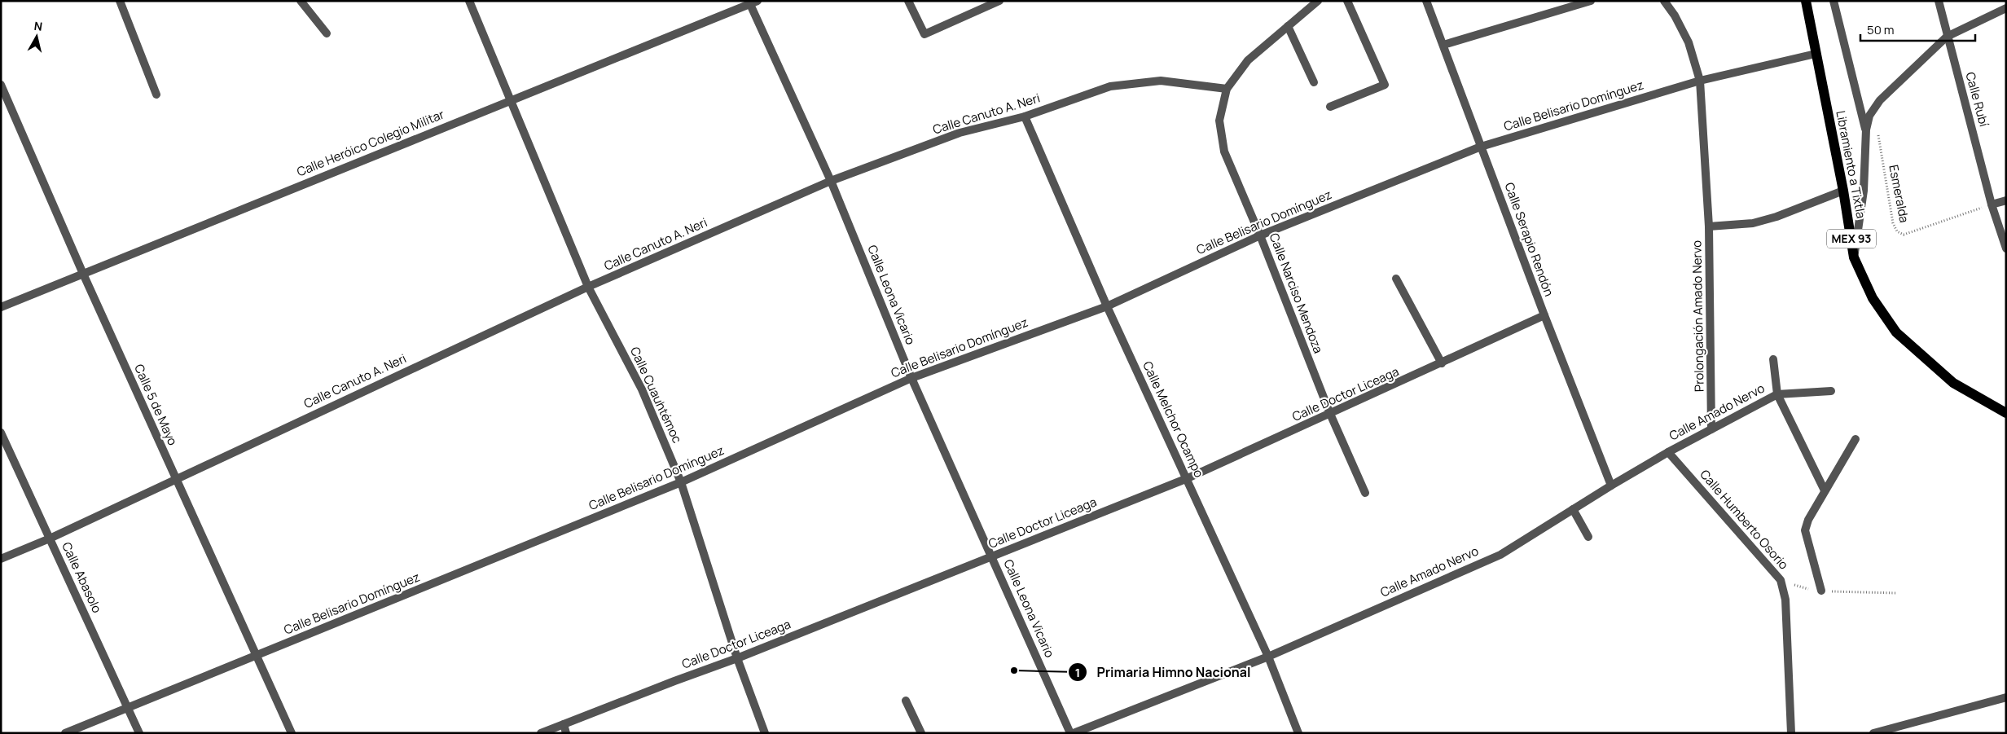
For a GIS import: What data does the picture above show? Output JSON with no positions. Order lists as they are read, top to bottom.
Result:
{
  "streets": {
    "main road": ["Libramiento a Tixtla", "MEX 93"],
    "street": [
      "Calle Rubí",
      "Calle Belisario Domínguez",
      "Calle Canuto A. Neri",
      "Calle Heróico Colegio Militar",
      "Calle Serapio Rendón",
      "Calle Narciso Mendoza",
      "Calle Leona Vicario",
      "Prolongación Amado Nervo",
      "Calle Doctor Liceaga",
      "Calle Cuauhtémoc",
      "Calle 5 de Mayo",
      "Calle Amado Nervo",
      "Calle Melchor Ocampo",
      "Calle Humberto Osorio",
      "Calle Abasolo"
    ],
    "path": ["Esmeralda"]
  },
  "crossings": [
    ["Calle Rubí", "Esmeralda"],
    ["Calle Belisario Domínguez", "Libramiento a Tixtla"],
    ["Calle Belisario Domínguez", "Calle Serapio Rendón"],
    ["Calle Belisario Domínguez", "Calle Narciso Mendoza"],
    ["Calle Belisario Domínguez", "Calle Leona Vicario"],
    ["Calle Belisario Domínguez", "Prolongación Amado Nervo"],
    ["Calle Belisario Domínguez", "Calle Cuauhtémoc"],
    ["Calle Belisario Domínguez", "Calle 5 de Mayo"],
    ["Calle Belisario Domínguez", "Calle Melchor Ocampo"],
    ["Calle Belisario Domínguez", "Calle Abasolo"],
    ["Calle Canuto A. Neri", "Calle Narciso Mendoza"],
    ["Calle Canuto A. Neri", "Calle Leona Vicario"],
    ["Calle Canuto A. Neri", "Calle Cuauhtémoc"],
    ["Calle Canuto A. Neri", "Calle 5 de Mayo"],
    ["Calle Canuto A. Neri", "Calle Melchor Ocampo"],
    ["Calle Canuto A. Neri", "Calle Abasolo"],
    ["Calle Heróico Colegio Militar", "Calle Leona Vicario"],
    ["Calle Heróico Colegio Militar", "Calle Cuauhtémoc"],
    ["Calle Heróico Colegio Militar", "Calle 5 de Mayo"],
    ["Libramiento a Tixtla", "Prolongación Amado Nervo"],
    ["Calle Serapio Rendón", "Calle Doctor Liceaga"],
    ["Calle Serapio Rendón", "Calle Amado Nervo"],
    ["Calle Narciso Mendoza", "Calle Doctor Liceaga"],
    ["Calle Leona Vicario", "Calle Doctor Liceaga"],
    ["Calle Leona Vicario", "Calle Amado Nervo"],
    ["Prolongación Amado Nervo", "Calle Amado Nervo"],
    ["Calle Doctor Liceaga", "Calle Cuauhtémoc"],
    ["Calle Doctor Liceaga", "Calle Melchor Ocampo"],
    ["Calle Amado Nervo", "Calle Melchor Ocampo"],
    ["Calle Amado Nervo", "Calle Humberto Osorio"]
  ],
  "places": ["Primaria Himno Nacional"],
  "scale_bar": "50 m",
  "north": "top"
}
